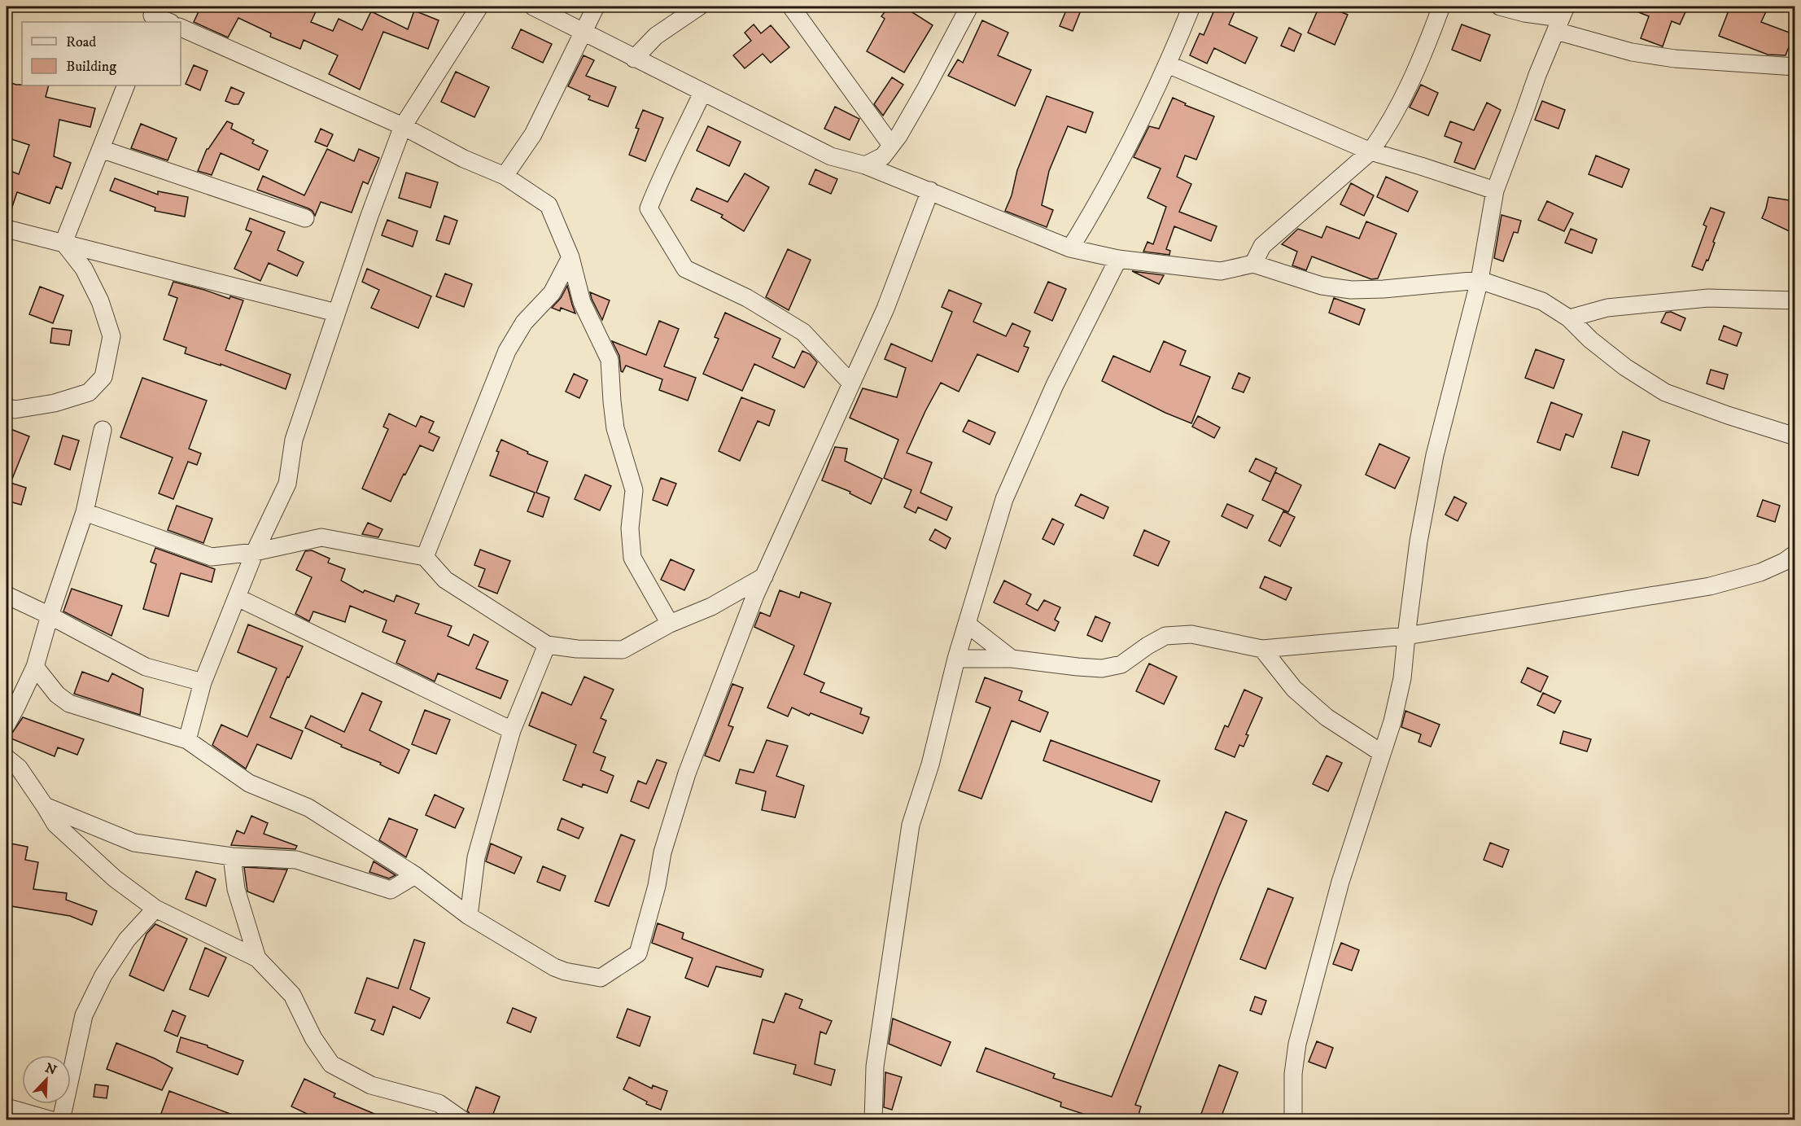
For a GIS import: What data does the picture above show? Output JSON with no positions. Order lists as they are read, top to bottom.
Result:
{
  "legend": ["Road", "Building"],
  "north": "top right"
}
